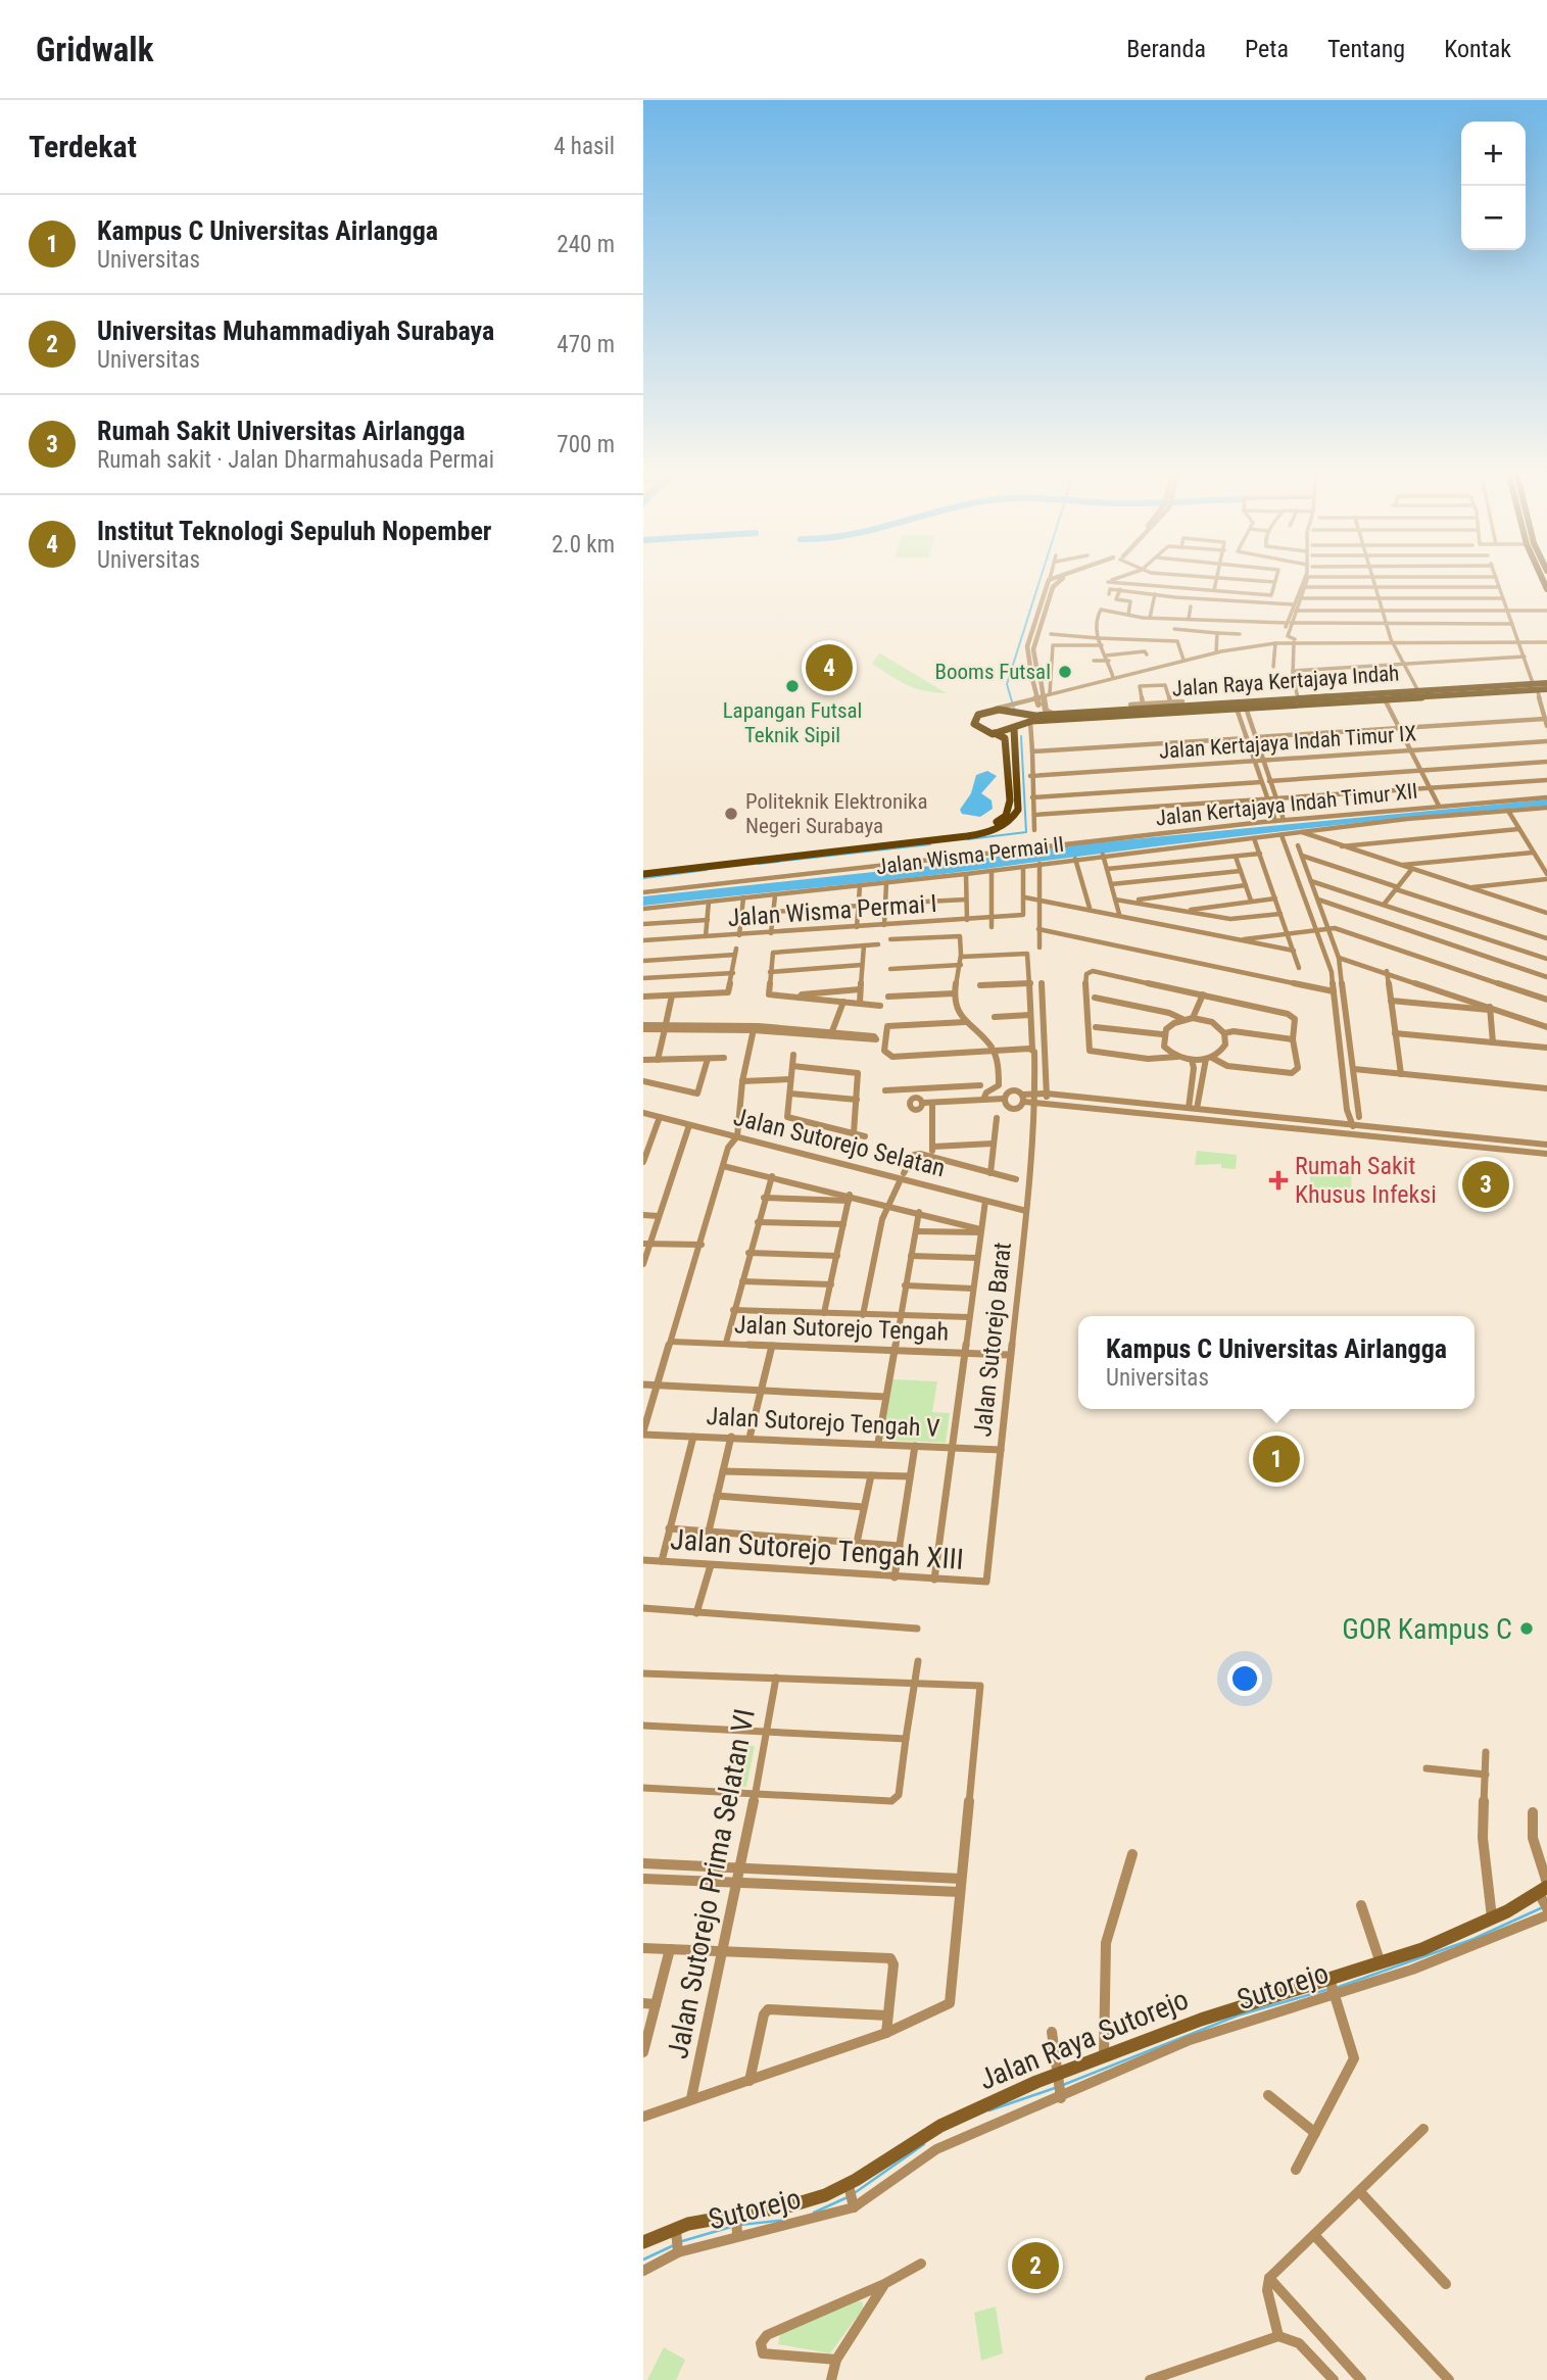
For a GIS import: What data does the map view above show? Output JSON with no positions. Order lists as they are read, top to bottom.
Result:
{
  "streets": {
    "main road": ["Jalan Raya Kertajaya Indah", "Jalan Raya Sutorejo"],
    "street": [
      "Jalan Kertajaya Indah Timur IX",
      "Jalan Kertajaya Indah Timur XII",
      "Jalan Wisma Permai II",
      "Jalan Wisma Permai I",
      "Jalan Sutorejo Selatan",
      "Jalan Sutorejo Tengah",
      "Jalan Sutorejo Barat",
      "Jalan Sutorejo Tengah V",
      "Jalan Sutorejo Tengah XIII",
      "Jalan Sutorejo Prima Selatan VI",
      "Sutorejo"
    ]
  },
  "crossings": [
    ["Jalan Sutorejo Selatan", "Jalan Sutorejo Barat"],
    ["Jalan Sutorejo Tengah", "Jalan Sutorejo Barat"],
    ["Jalan Sutorejo Barat", "Jalan Sutorejo Tengah V"],
    ["Jalan Sutorejo Barat", "Jalan Sutorejo Tengah XIII"],
    ["Sutorejo", "Jalan Raya Sutorejo"]
  ],
  "places": {
    "other": [
      "Booms Futsal",
      "Lapangan Futsal Teknik Sipil",
      "Politeknik Elektronika Negeri Surabaya",
      "GOR Kampus C"
    ],
    "health": ["Rumah Sakit Khusus Infeksi"]
  },
  "page": {
    "header": "Gridwalk",
    "nav": [
      "Beranda",
      "Peta",
      "Tentang",
      "Kontak"
    ],
    "heading": ["Terdekat", "4 hasil"],
    "map_buttons": ["+", "−"],
    "list": [
      {
        "mark": "1",
        "name": "Kampus C Universitas Airlangga",
        "note": "Universitas",
        "value": "240 m"
      },
      {
        "mark": "2",
        "name": "Universitas Muhammadiyah Surabaya",
        "note": "Universitas",
        "value": "470 m"
      },
      {
        "mark": "3",
        "name": "Rumah Sakit Universitas Airlangga",
        "note": "Rumah sakit · Jalan Dharmahusada Permai",
        "value": "700 m"
      },
      {
        "mark": "4",
        "name": "Institut Teknologi Sepuluh Nopember",
        "note": "Universitas",
        "value": "2.0 km"
      }
    ],
    "pins": [
      "4",
      "3",
      "1",
      "2"
    ],
    "popup": ["Kampus C Universitas Airlangga", "Universitas"]
  }
}
